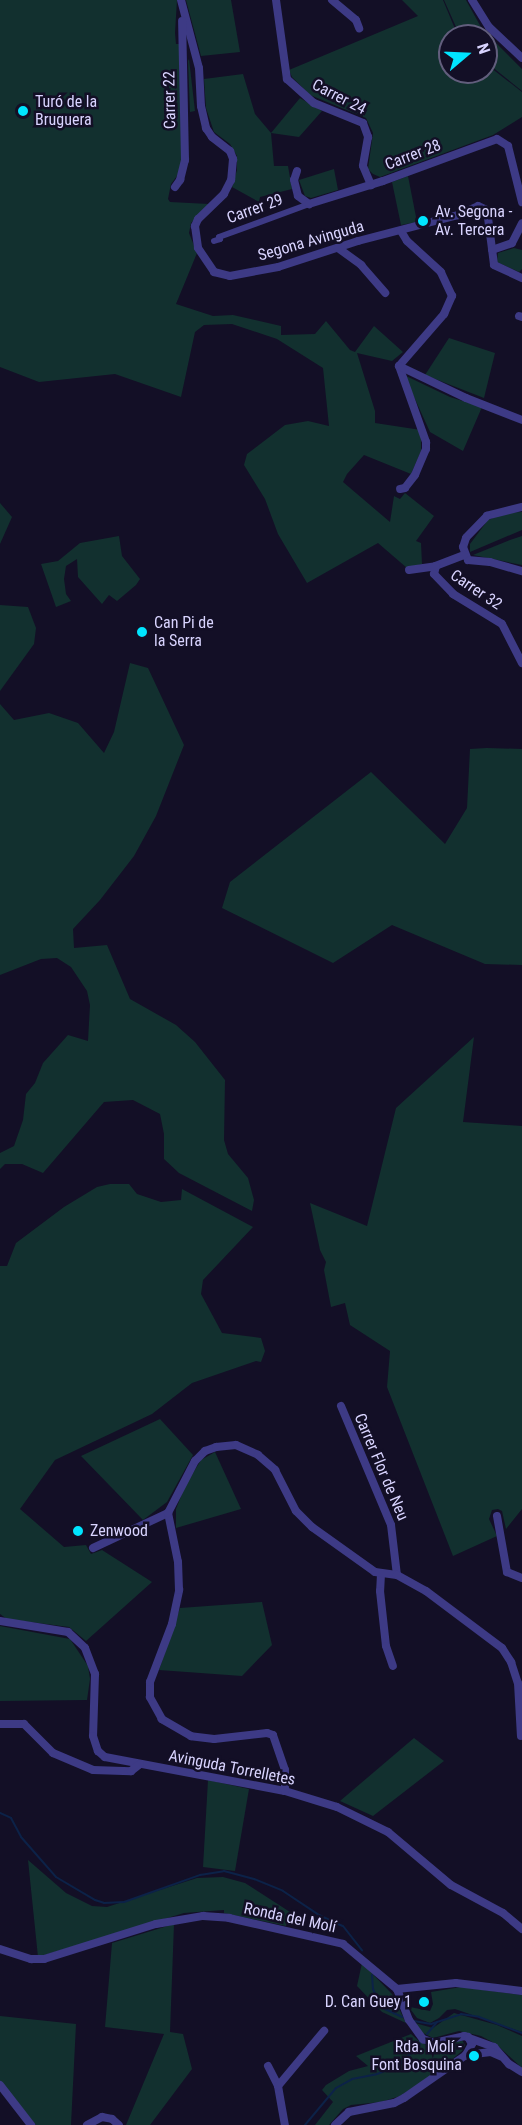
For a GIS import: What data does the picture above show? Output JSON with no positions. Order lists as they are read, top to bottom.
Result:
{
  "streets": {
    "street": [
      "Carrer 24",
      "Carrer 22",
      "Carrer 28",
      "Carrer 29",
      "Segona Avinguda",
      "Carrer 32",
      "Carrer Flor de Neu",
      "Avinguda Torrelletes",
      "Ronda del Molí"
    ]
  },
  "crossings": [
    ["Carrer 24", "Carrer 28"],
    ["Carrer 22", "Segona Avinguda"],
    ["Carrer 28", "Carrer 29"]
  ],
  "places": [
    "Turó de la Bruguera",
    "Av. Segona - Av. Tercera",
    "Can Pi de la Serra",
    "Zenwood",
    "D. Can Guey 1",
    "Rda. Molí - Font Bosquina"
  ],
  "north": "right"
}
